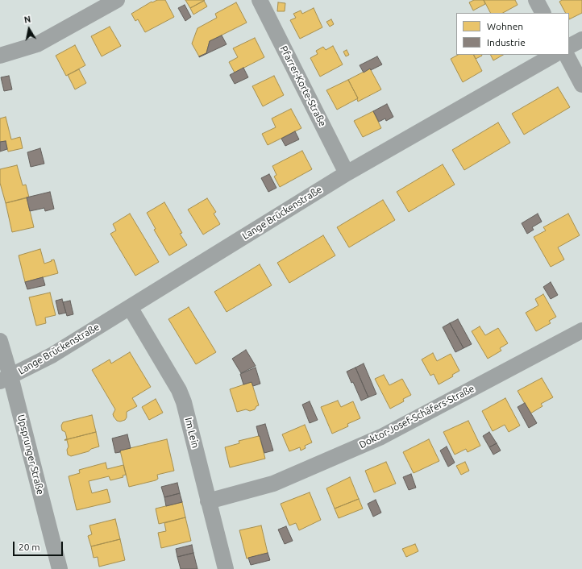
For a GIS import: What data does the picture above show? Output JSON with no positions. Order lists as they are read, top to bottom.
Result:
{
  "streets": {
    "street": [
      "Pfarrer-Korte-Straße",
      "Lange Brückenstraße",
      "Doktor-Josef-Schäfers-Straße",
      "Im Lein",
      "Upsprunger Straße"
    ]
  },
  "crossings": [
    ["Pfarrer-Korte-Straße", "Lange Brückenstraße"],
    ["Lange Brückenstraße", "Im Lein"],
    ["Lange Brückenstraße", "Upsprunger Straße"],
    ["Doktor-Josef-Schäfers-Straße", "Im Lein"]
  ],
  "legend": ["Wohnen", "Industrie"],
  "scale_bar": "20 m",
  "north": "top"
}
